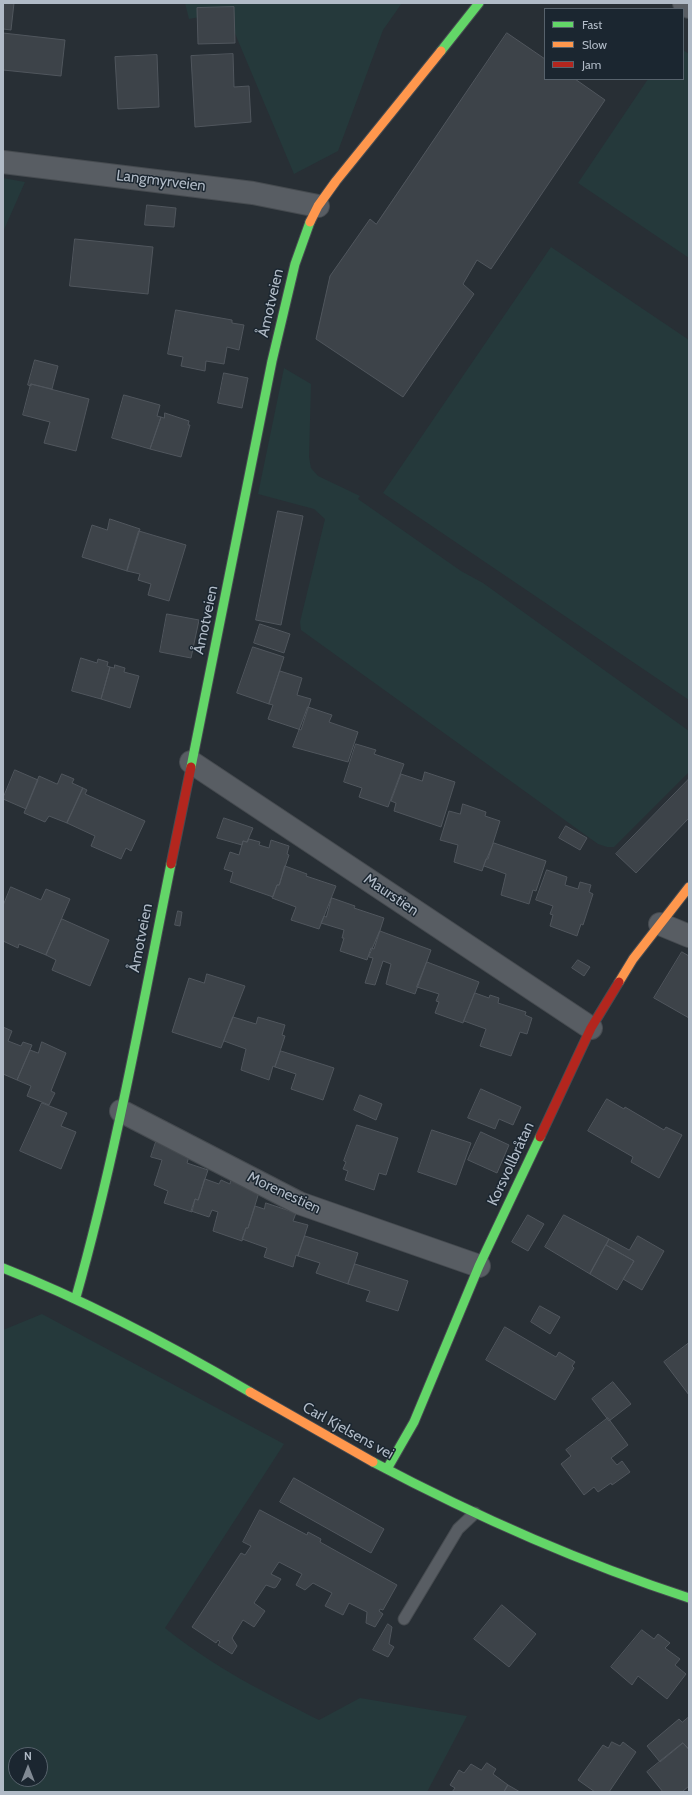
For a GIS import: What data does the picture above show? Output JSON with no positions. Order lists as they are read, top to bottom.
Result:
{
  "streets": {
    "street": [
      "Langmyrveien",
      "Åmotveien",
      "Maurstien",
      "Korsvollbråtan",
      "Morenestien",
      "Carl Kjelsens vei"
    ]
  },
  "crossings": [
    ["Langmyrveien", "Åmotveien"],
    ["Åmotveien", "Maurstien"],
    ["Åmotveien", "Morenestien"],
    ["Åmotveien", "Carl Kjelsens vei"],
    ["Maurstien", "Korsvollbråtan"],
    ["Korsvollbråtan", "Morenestien"],
    ["Korsvollbråtan", "Carl Kjelsens vei"]
  ],
  "legend": ["Fast", "Slow", "Jam"],
  "north": "top"
}
